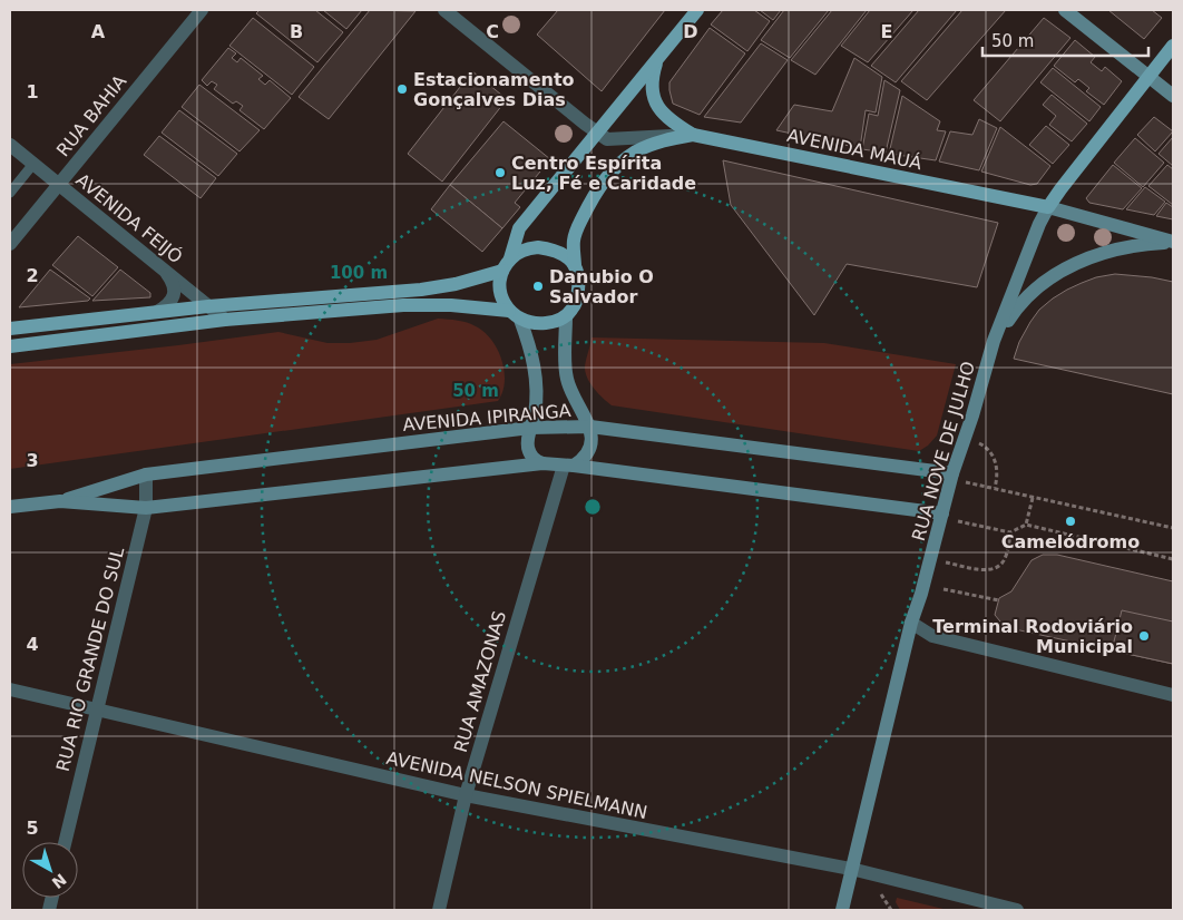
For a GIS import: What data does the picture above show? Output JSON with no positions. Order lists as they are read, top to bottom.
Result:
{
  "streets": {
    "main road": ["AVENIDA MAUÁ", "AVENIDA IPIRANGA", "RUA NOVE DE JULHO"],
    "street": [
      "RUA BAHIA",
      "AVENIDA FEIJÓ",
      "RUA RIO GRANDE DO SUL",
      "RUA AMAZONAS",
      "AVENIDA NELSON SPIELMANN"
    ]
  },
  "crossings": [
    ["RUA BAHIA", "AVENIDA FEIJÓ"],
    ["AVENIDA MAUÁ", "RUA NOVE DE JULHO"],
    ["AVENIDA IPIRANGA", "RUA NOVE DE JULHO"],
    ["AVENIDA IPIRANGA", "RUA RIO GRANDE DO SUL"],
    ["AVENIDA IPIRANGA", "RUA AMAZONAS"],
    ["RUA NOVE DE JULHO", "AVENIDA NELSON SPIELMANN"],
    ["RUA RIO GRANDE DO SUL", "AVENIDA NELSON SPIELMANN"],
    ["RUA AMAZONAS", "AVENIDA NELSON SPIELMANN"]
  ],
  "places": [
    "Estacionamento Gonçalves Dias",
    "Centro Espírita Luz, Fé e Caridade",
    "Danubio O Salvador",
    "Camelódromo",
    "Terminal Rodoviário Municipal"
  ],
  "scale_bar": "50 m",
  "north": "bottom right",
  "grid": {
    "columns": [
      "A",
      "B",
      "C",
      "D",
      "E"
    ],
    "rows": [
      "1",
      "2",
      "3",
      "4",
      "5"
    ]
  },
  "rings": ["100 m", "50 m"]
}
